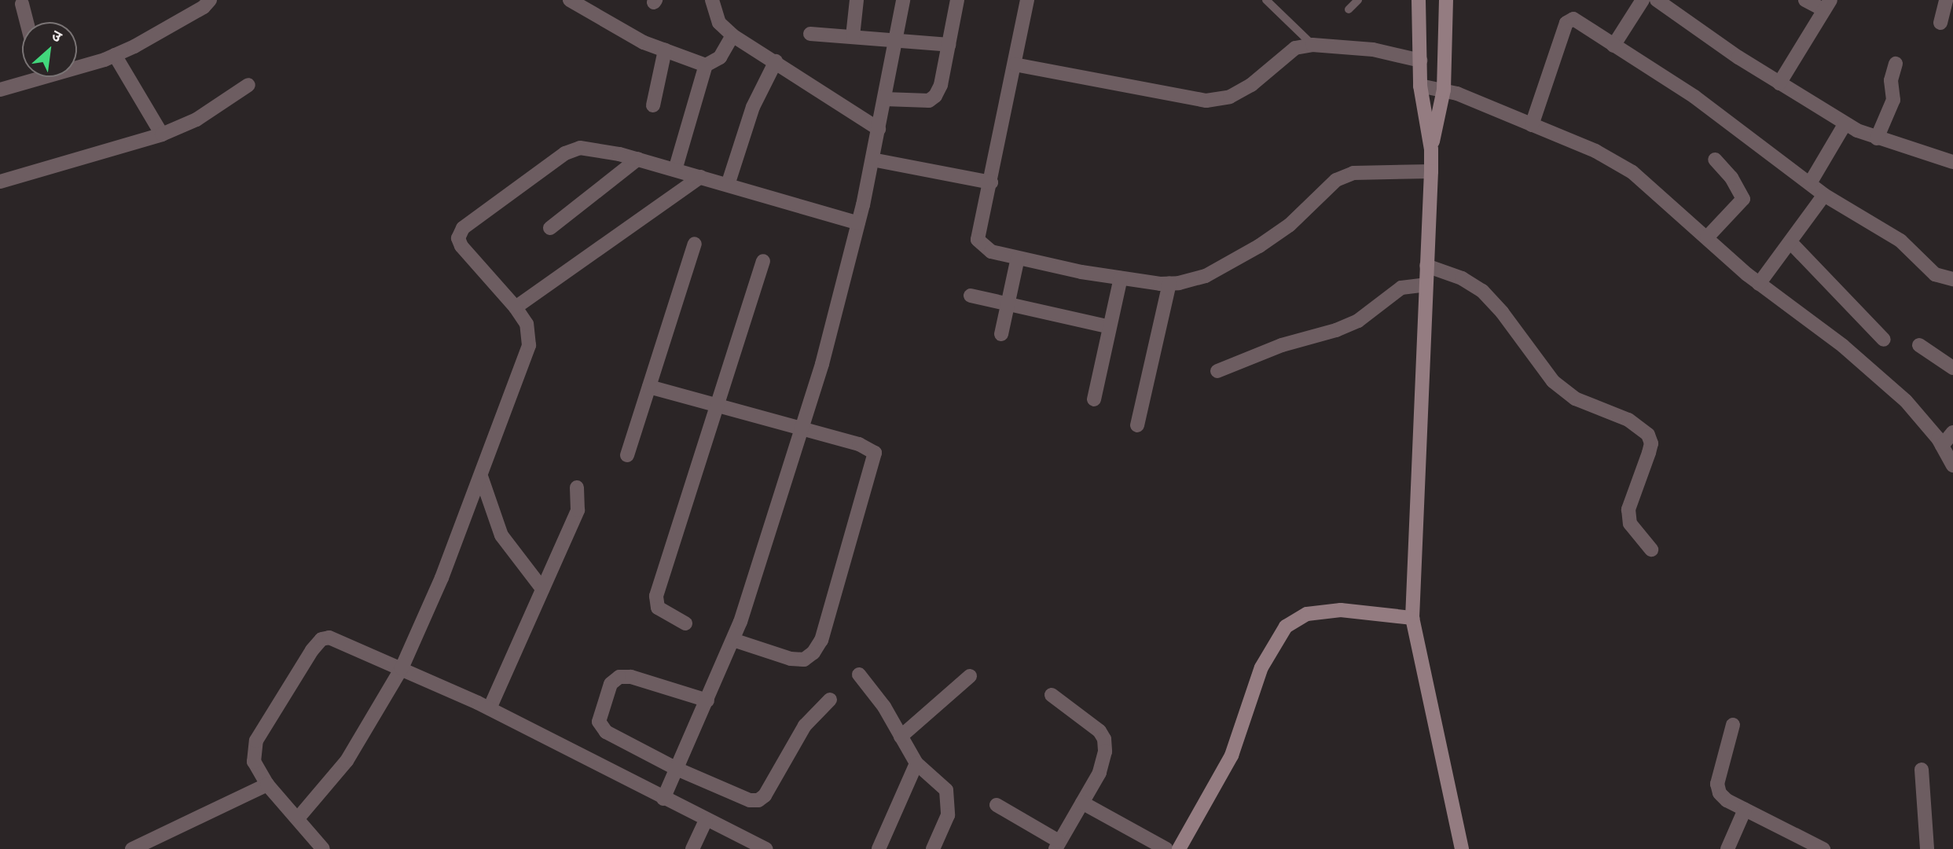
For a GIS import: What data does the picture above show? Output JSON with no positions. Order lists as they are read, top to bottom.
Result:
{
  "north": "top right"
}
